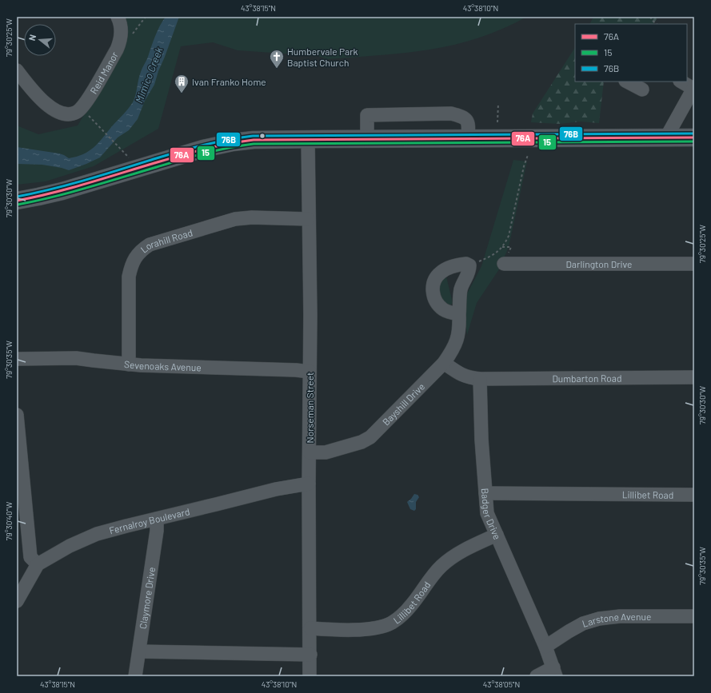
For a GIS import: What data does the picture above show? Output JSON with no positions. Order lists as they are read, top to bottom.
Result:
{
  "streets": {
    "street": [
      "Reid Manor",
      "Lorahill Road",
      "Darlington Drive",
      "Sevenoaks Avenue",
      "Dumbarton Road",
      "Bayshill Drive",
      "Norseman Street",
      "Lillibet Road",
      "Badger Drive",
      "Fernalroy Boulevard",
      "Claymore Drive",
      "Larstone Avenue"
    ]
  },
  "crossings": [
    ["Lorahill Road", "Sevenoaks Avenue"],
    ["Lorahill Road", "Norseman Street"],
    ["Sevenoaks Avenue", "Norseman Street"],
    ["Dumbarton Road", "Badger Drive"],
    ["Bayshill Drive", "Norseman Street"],
    ["Norseman Street", "Lillibet Road"],
    ["Norseman Street", "Fernalroy Boulevard"],
    ["Lillibet Road", "Badger Drive"],
    ["Badger Drive", "Larstone Avenue"],
    ["Fernalroy Boulevard", "Claymore Drive"]
  ],
  "water": ["Mimico Creek"],
  "places": {
    "church": ["Humbervale Park Baptist Church"],
    "building": ["Ivan Franko Home"]
  },
  "lines": ["transit line 76B", "transit line 76A", "transit line 15"],
  "legend": ["76A", "15", "76B"],
  "north": "left",
  "coordinates": [
    "43°38'15\"N",
    "43°38'10\"N",
    "79°30'25\"W",
    "79°30'30\"W",
    "79°30'35\"W",
    "79°30'40\"W",
    "43°38'05\"N"
  ]
}
